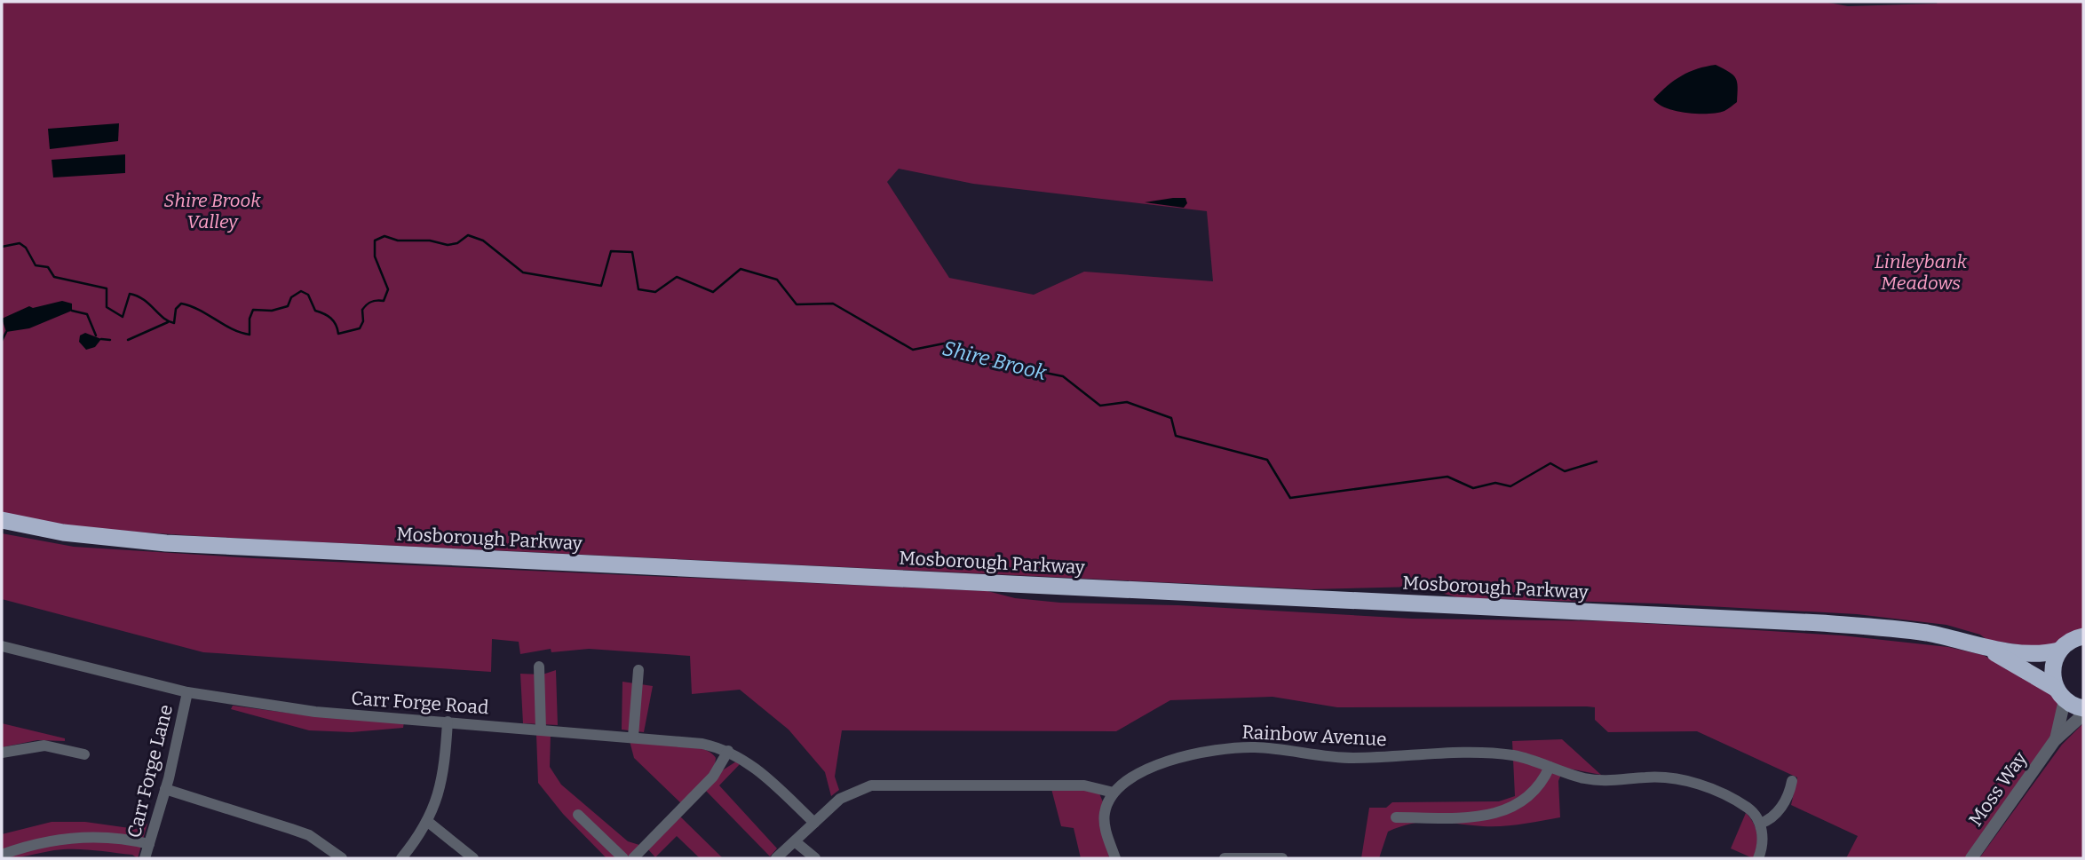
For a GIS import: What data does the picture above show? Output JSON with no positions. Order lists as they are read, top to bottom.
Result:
{
  "streets": {
    "highway": ["Mosborough Parkway"],
    "street": [
      "Carr Forge Road",
      "Rainbow Avenue",
      "Carr Forge Lane",
      "Moss Way"
    ]
  },
  "crossings": [
    ["Mosborough Parkway", "Moss Way"],
    ["Carr Forge Road", "Carr Forge Lane"]
  ],
  "water": ["Shire Brook"],
  "parks": ["Shire Brook Valley", "Linleybank Meadows"]
}
